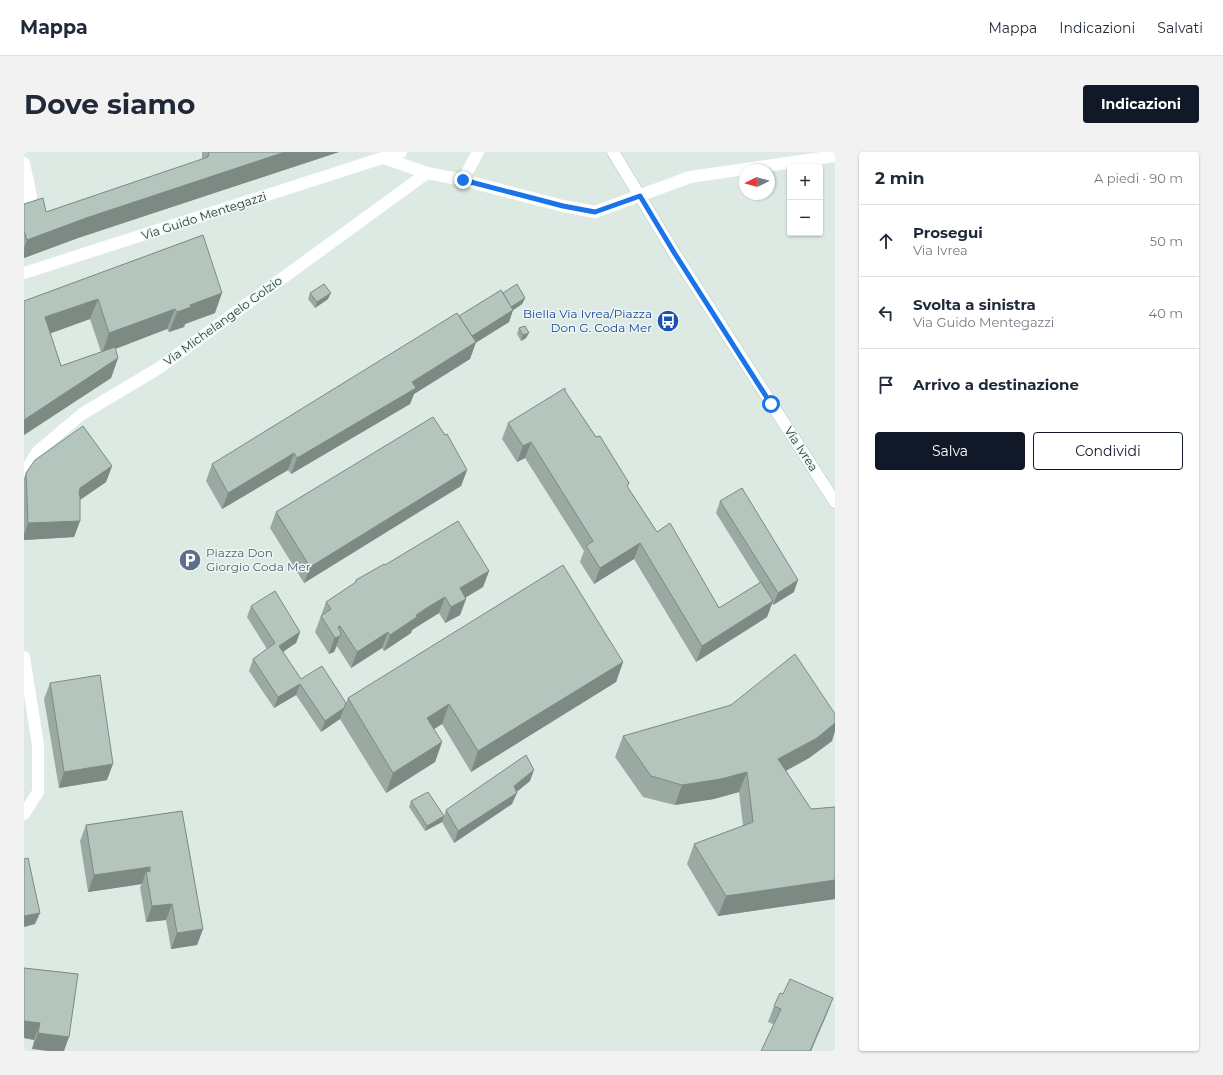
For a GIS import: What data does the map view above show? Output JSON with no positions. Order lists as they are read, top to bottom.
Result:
{
  "streets": {
    "street": ["Via Guido Mentegazzi", "Via Michelangelo Golzio", "Via Ivrea"]
  },
  "places": {
    "bus stop": ["Biella Via Ivrea/Piazza Don G. Coda Mer"],
    "parking": ["Piazza Don Giorgio Coda Mer"]
  },
  "north": "left",
  "page": {
    "header": "Mappa",
    "nav": ["Mappa", "Indicazioni", "Salvati"],
    "buttons": [
      "Indicazioni",
      ["Salva", "Condividi"]
    ],
    "title": "Dove siamo",
    "heading": ["2 min", "A piedi · 90 m"],
    "map_buttons": ["+", "−"],
    "list": [
      ["Prosegui", "Via Ivrea", "50 m"],
      ["Svolta a sinistra", "Via Guido Mentegazzi", "40 m"],
      "Arrivo a destinazione"
    ]
  }
}
